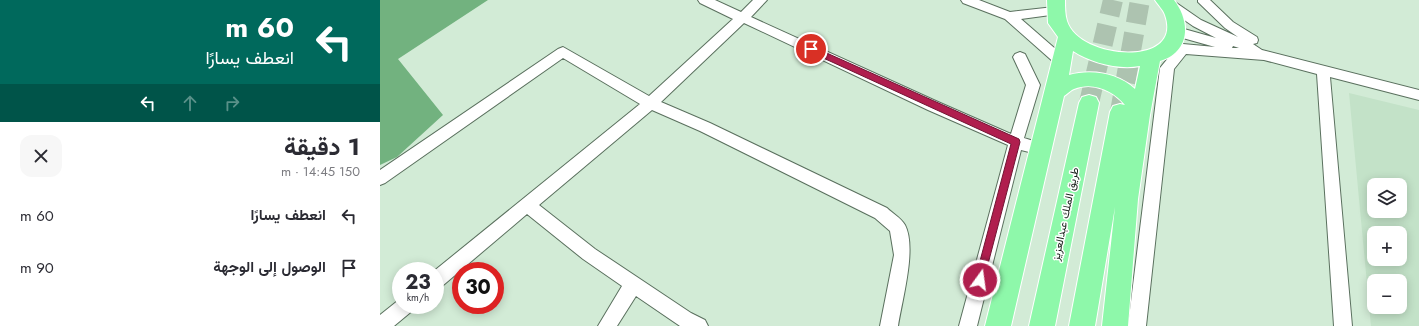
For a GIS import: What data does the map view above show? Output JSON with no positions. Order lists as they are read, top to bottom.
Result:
{
  "streets": {
    "highway": ["طريق الملك عبدالعزيز"]
  },
  "page": {
    "turn": ["60 m", "انعطف يسارًا"],
    "heading": ["1 دقيقة", "150 m · 14:45"],
    "map_buttons": ["+", "−"],
    "list": [
      {
        "name": "انعطف يسارًا",
        "value": "60 m"
      },
      {
        "name": "الوصول إلى الوجهة",
        "value": "90 m"
      }
    ],
    "speed": "23 km/h",
    "limit": "30"
  }
}
